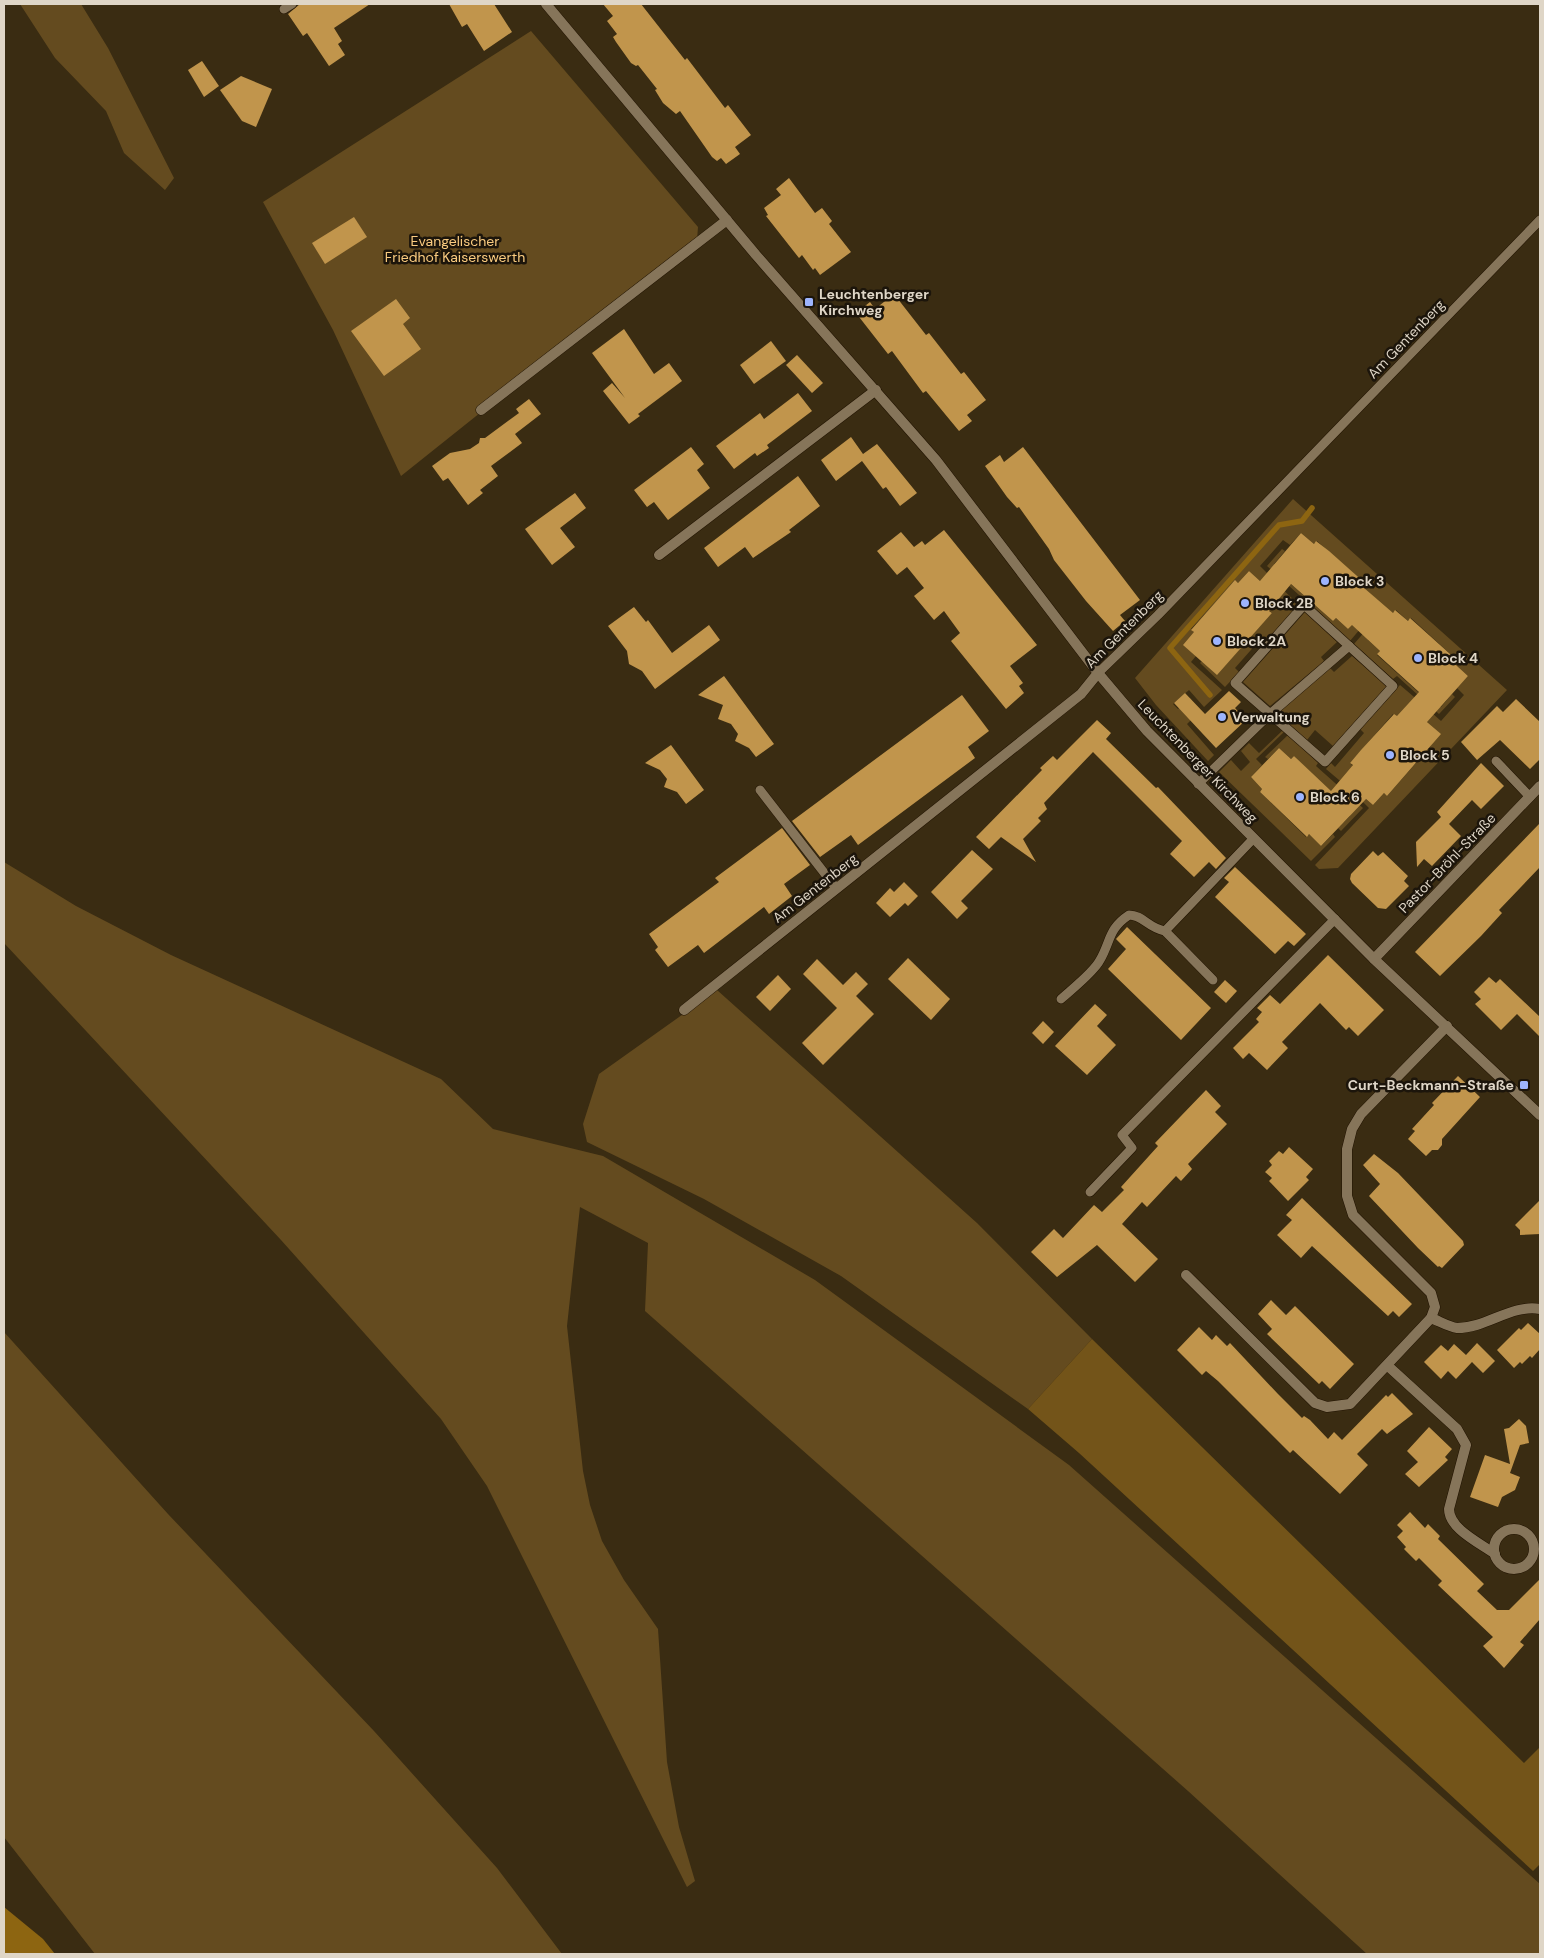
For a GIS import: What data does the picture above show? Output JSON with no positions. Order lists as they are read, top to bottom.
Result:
{
  "streets": {
    "street": ["Am Gentenberg", "Leuchtenberger Kirchweg", "Pastor-Bröhl-Straße"]
  },
  "crossings": [
    ["Am Gentenberg", "Leuchtenberger Kirchweg"],
    ["Leuchtenberger Kirchweg", "Pastor-Bröhl-Straße"]
  ],
  "parks": ["Evangelischer Friedhof Kaiserswerth"],
  "places": {
    "transit": ["Leuchtenberger Kirchweg", "Curt-Beckmann-Straße"],
    "other": [
      "Block 3",
      "Block 2B",
      "Block 2A",
      "Block 4",
      "Verwaltung",
      "Block 5",
      "Block 6"
    ]
  }
}
